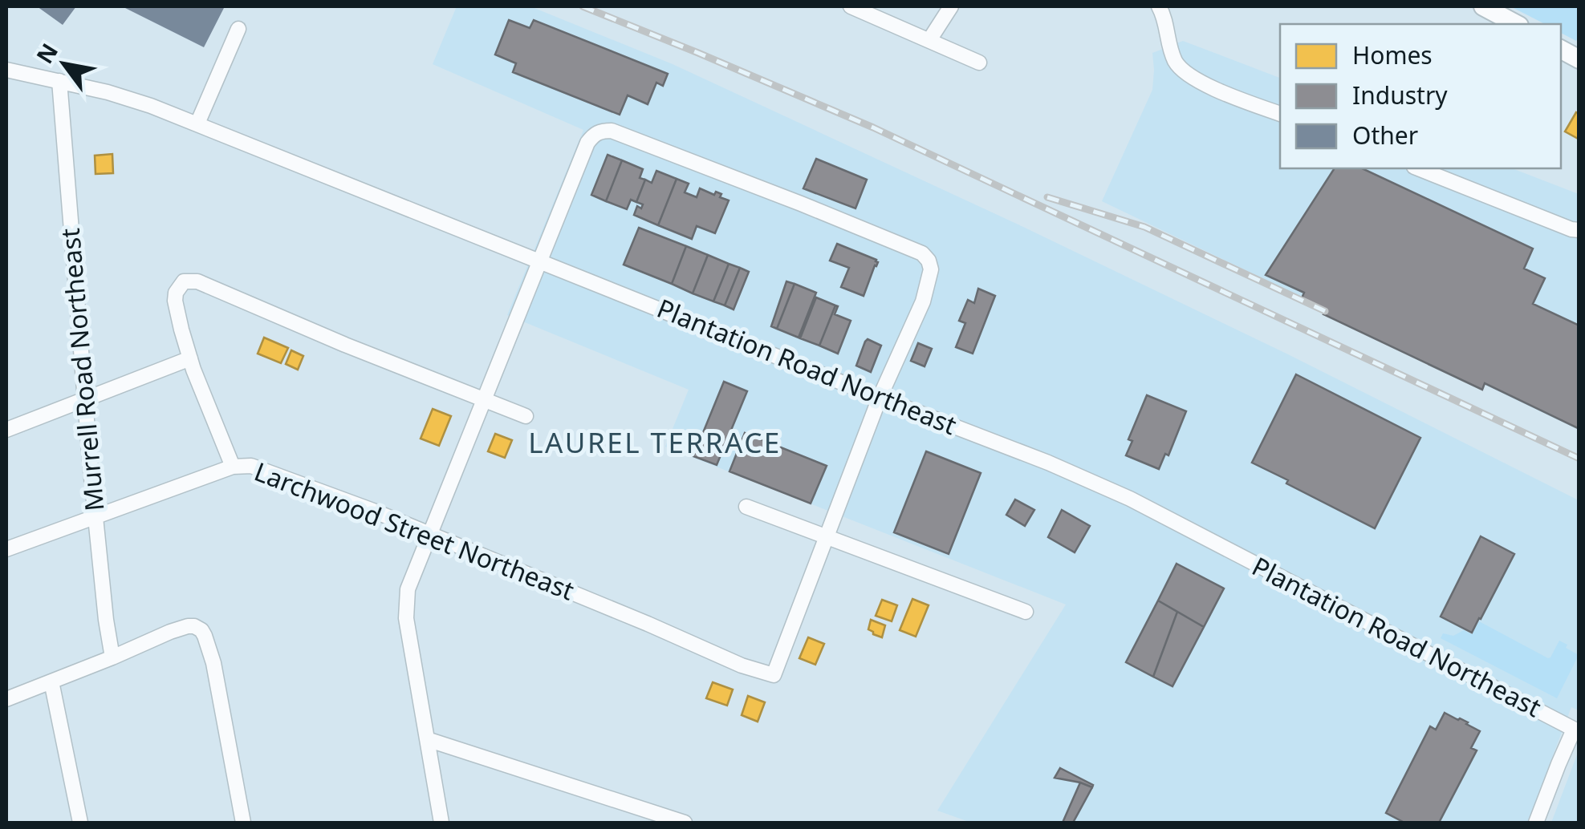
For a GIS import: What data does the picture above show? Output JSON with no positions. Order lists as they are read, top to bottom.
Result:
{
  "streets": {
    "street": ["Plantation Road Northeast", "Murrell Road Northeast", "Larchwood Street Northeast"]
  },
  "crossings": [
    ["Plantation Road Northeast", "Murrell Road Northeast"],
    ["Murrell Road Northeast", "Larchwood Street Northeast"]
  ],
  "districts": ["LAUREL TERRACE"],
  "legend": ["Homes", "Industry", "Other"],
  "north": "top left"
}
